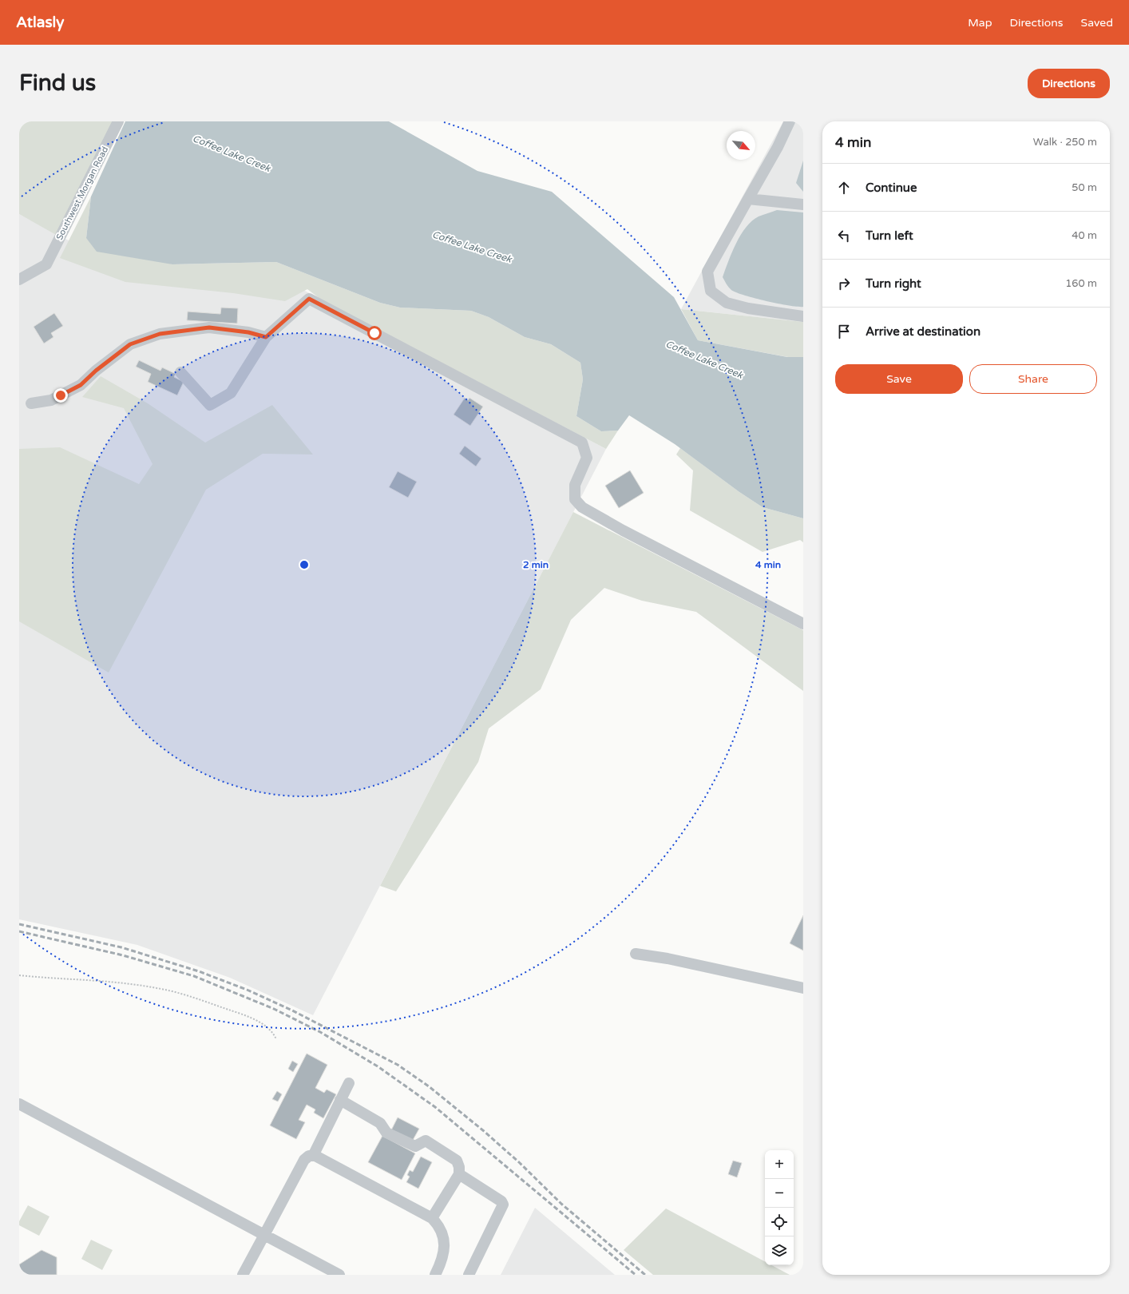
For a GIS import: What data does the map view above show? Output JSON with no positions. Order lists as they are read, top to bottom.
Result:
{
  "streets": {
    "street": ["Southwest Morgan Road"]
  },
  "water": ["Coffee Lake Creek"],
  "north": "bottom right",
  "page": {
    "header": "Atlasly",
    "nav": ["Map", "Directions", "Saved"],
    "buttons": [
      "Directions",
      ["Save", "Share"]
    ],
    "title": "Find us",
    "heading": ["4 min", "Walk · 250 m"],
    "list": [
      ["Continue", "50 m"],
      ["Turn left", "40 m"],
      ["Turn right", "160 m"],
      "Arrive at destination"
    ],
    "map_buttons": ["+", "−"]
  },
  "rings": ["2 min", "4 min"]
}
